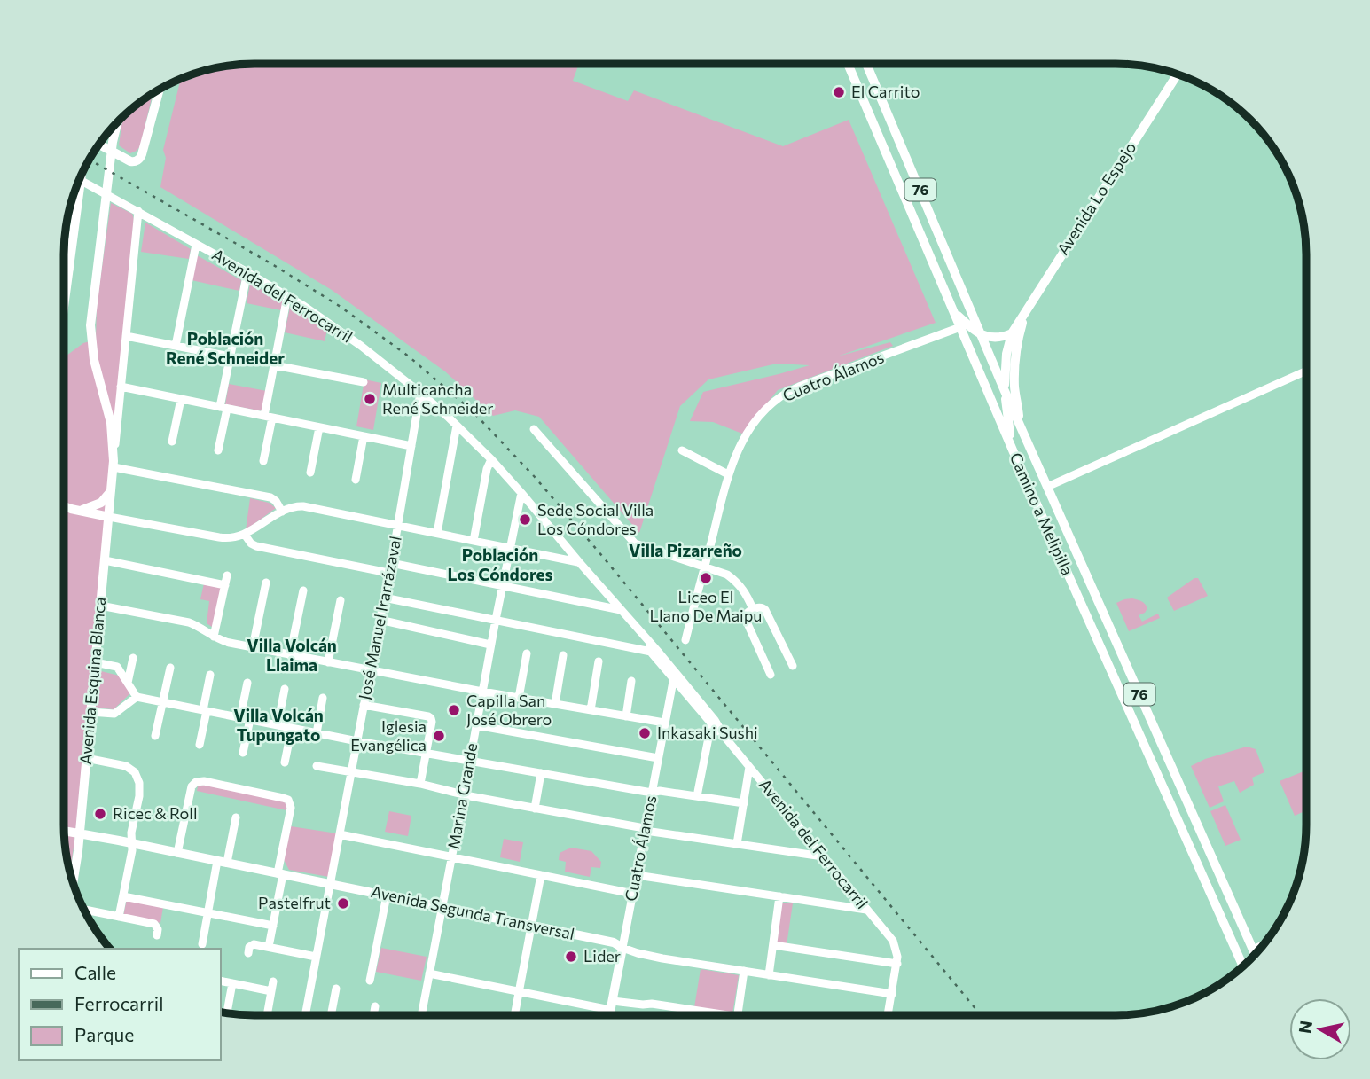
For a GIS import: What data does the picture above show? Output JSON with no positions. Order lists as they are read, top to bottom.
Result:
{
  "streets": {
    "main road": [
      "76",
      "Avenida Lo Espejo",
      "Cuatro Álamos",
      "Camino a Melipilla",
      "Avenida Esquina Blanca",
      "Avenida Segunda Transversal"
    ],
    "street": ["Avenida del Ferrocarril", "José Manuel Irarrázaval", "Marina Grande"]
  },
  "crossings": [
    ["Avenida Lo Espejo", "Camino a Melipilla"],
    ["Avenida del Ferrocarril", "Cuatro Álamos"],
    ["Avenida del Ferrocarril", "José Manuel Irarrázaval"],
    ["Avenida del Ferrocarril", "Avenida Esquina Blanca"],
    ["Avenida del Ferrocarril", "Marina Grande"],
    ["Cuatro Álamos", "Camino a Melipilla"],
    ["Cuatro Álamos", "Avenida Segunda Transversal"],
    ["José Manuel Irarrázaval", "Avenida Segunda Transversal"],
    ["Avenida Esquina Blanca", "Avenida Segunda Transversal"],
    ["Marina Grande", "Avenida Segunda Transversal"]
  ],
  "districts": [
    "Población René Schneider",
    "Villa Pizarreño",
    "Población Los Cóndores",
    "Villa Volcán Llaima",
    "Villa Volcán Tupungato"
  ],
  "places": [
    "El Carrito",
    "Multicancha René Schneider",
    "Sede Social Villa Los Cóndores",
    "Liceo El Llano De Maipu",
    "Capilla San José Obrero",
    "Inkasaki Sushi",
    "Iglesia Evangélica",
    "Ricec & Roll",
    "Pastelfrut",
    "Lider"
  ],
  "legend": ["Calle", "Ferrocarril", "Parque"],
  "north": "left"
}
